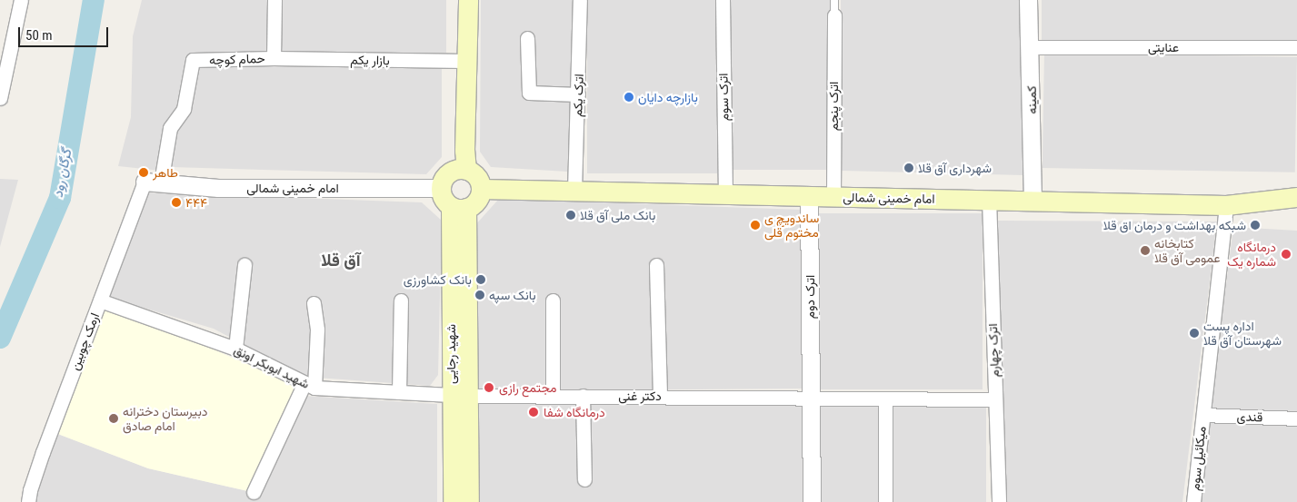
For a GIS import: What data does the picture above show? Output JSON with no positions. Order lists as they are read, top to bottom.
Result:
{
  "streets": {
    "main road": ["امام خمینی شمالی", "شهید رجایی"],
    "street": [
      "عنایتی",
      "حمام کوچه",
      "بازار یکم",
      "اترک یکم",
      "اترک سوم",
      "کمینه",
      "اترک پنجم",
      "اترک دوم",
      "ارمک چوبین",
      "اترک چهارم",
      "شهید ابوبکر اونق",
      "دکتر غنی",
      "قندی",
      "میکائیل سوم"
    ]
  },
  "crossings": [
    ["عنایتی", "کمینه"],
    ["حمام کوچه", "بازار یکم"],
    ["حمام کوچه", "امام خمینی شمالی"],
    ["حمام کوچه", "ارمک چوبین"],
    ["اترک یکم", "امام خمینی شمالی"],
    ["اترک سوم", "امام خمینی شمالی"],
    ["کمینه", "امام خمینی شمالی"],
    ["اترک پنجم", "امام خمینی شمالی"],
    ["امام خمینی شمالی", "اترک دوم"],
    ["امام خمینی شمالی", "ارمک چوبین"],
    ["امام خمینی شمالی", "اترک چهارم"],
    ["امام خمینی شمالی", "شهید رجایی"],
    ["امام خمینی شمالی", "میکائیل سوم"],
    ["اترک دوم", "دکتر غنی"],
    ["ارمک چوبین", "شهید ابوبکر اونق"],
    ["اترک چهارم", "دکتر غنی"],
    ["شهید رجایی", "شهید ابوبکر اونق"],
    ["شهید رجایی", "دکتر غنی"],
    ["شهید ابوبکر اونق", "دکتر غنی"],
    ["قندی", "میکائیل سوم"]
  ],
  "districts": ["آق قلا"],
  "water": ["گرگان رود"],
  "places": [
    "بازارچه دایان",
    "شهرداری آق قلا",
    "طاهر",
    "۴۴۴",
    "بانک ملی آق قلا",
    "ساندویچ ی مختوم قلی",
    "شبکه بهداشت و درمان اق قلا",
    "کتابخانه عمومی آق قلا",
    "درمانگاه شماره یک",
    "بانک کشاورزی",
    "بانک سپه",
    "اداره پست شهرستان آق قلا",
    "مجتمع رازی",
    "درمانگاه شفا",
    "دبیرستان دخترانه امام صادق"
  ],
  "scale_bar": "50 m"
}
